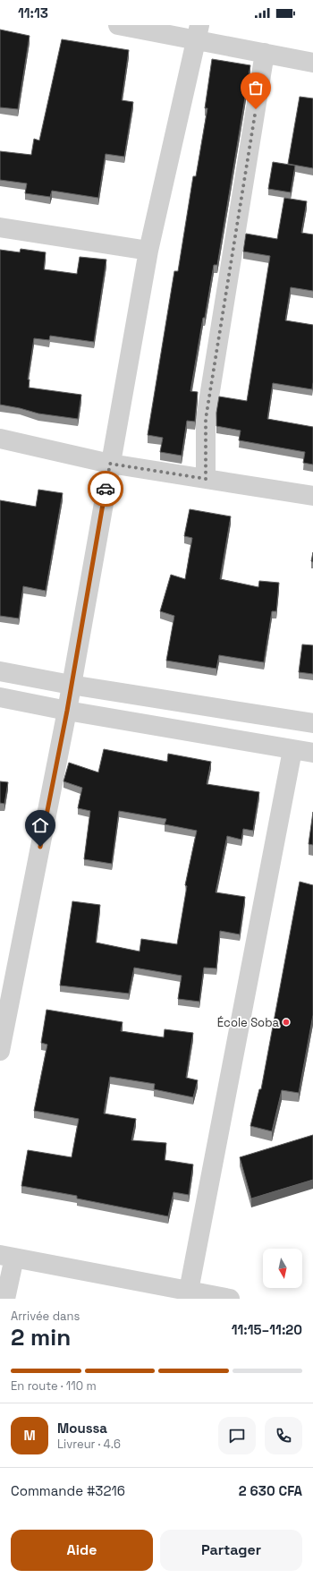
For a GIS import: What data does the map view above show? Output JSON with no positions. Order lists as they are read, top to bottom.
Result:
{
  "places": ["École Soba"],
  "north": "bottom",
  "page": {
    "status": "11:13",
    "heading": ["2 min", "Arrivée dans", "11:15–11:20"],
    "panel": [
      "Moussa",
      "Livreur · 4.6",
      "Commande #3216",
      "2 630 CFA"
    ],
    "bar": "En route · 110 m",
    "round": "M",
    "buttons": ["Aide", "Partager"]
  }
}
